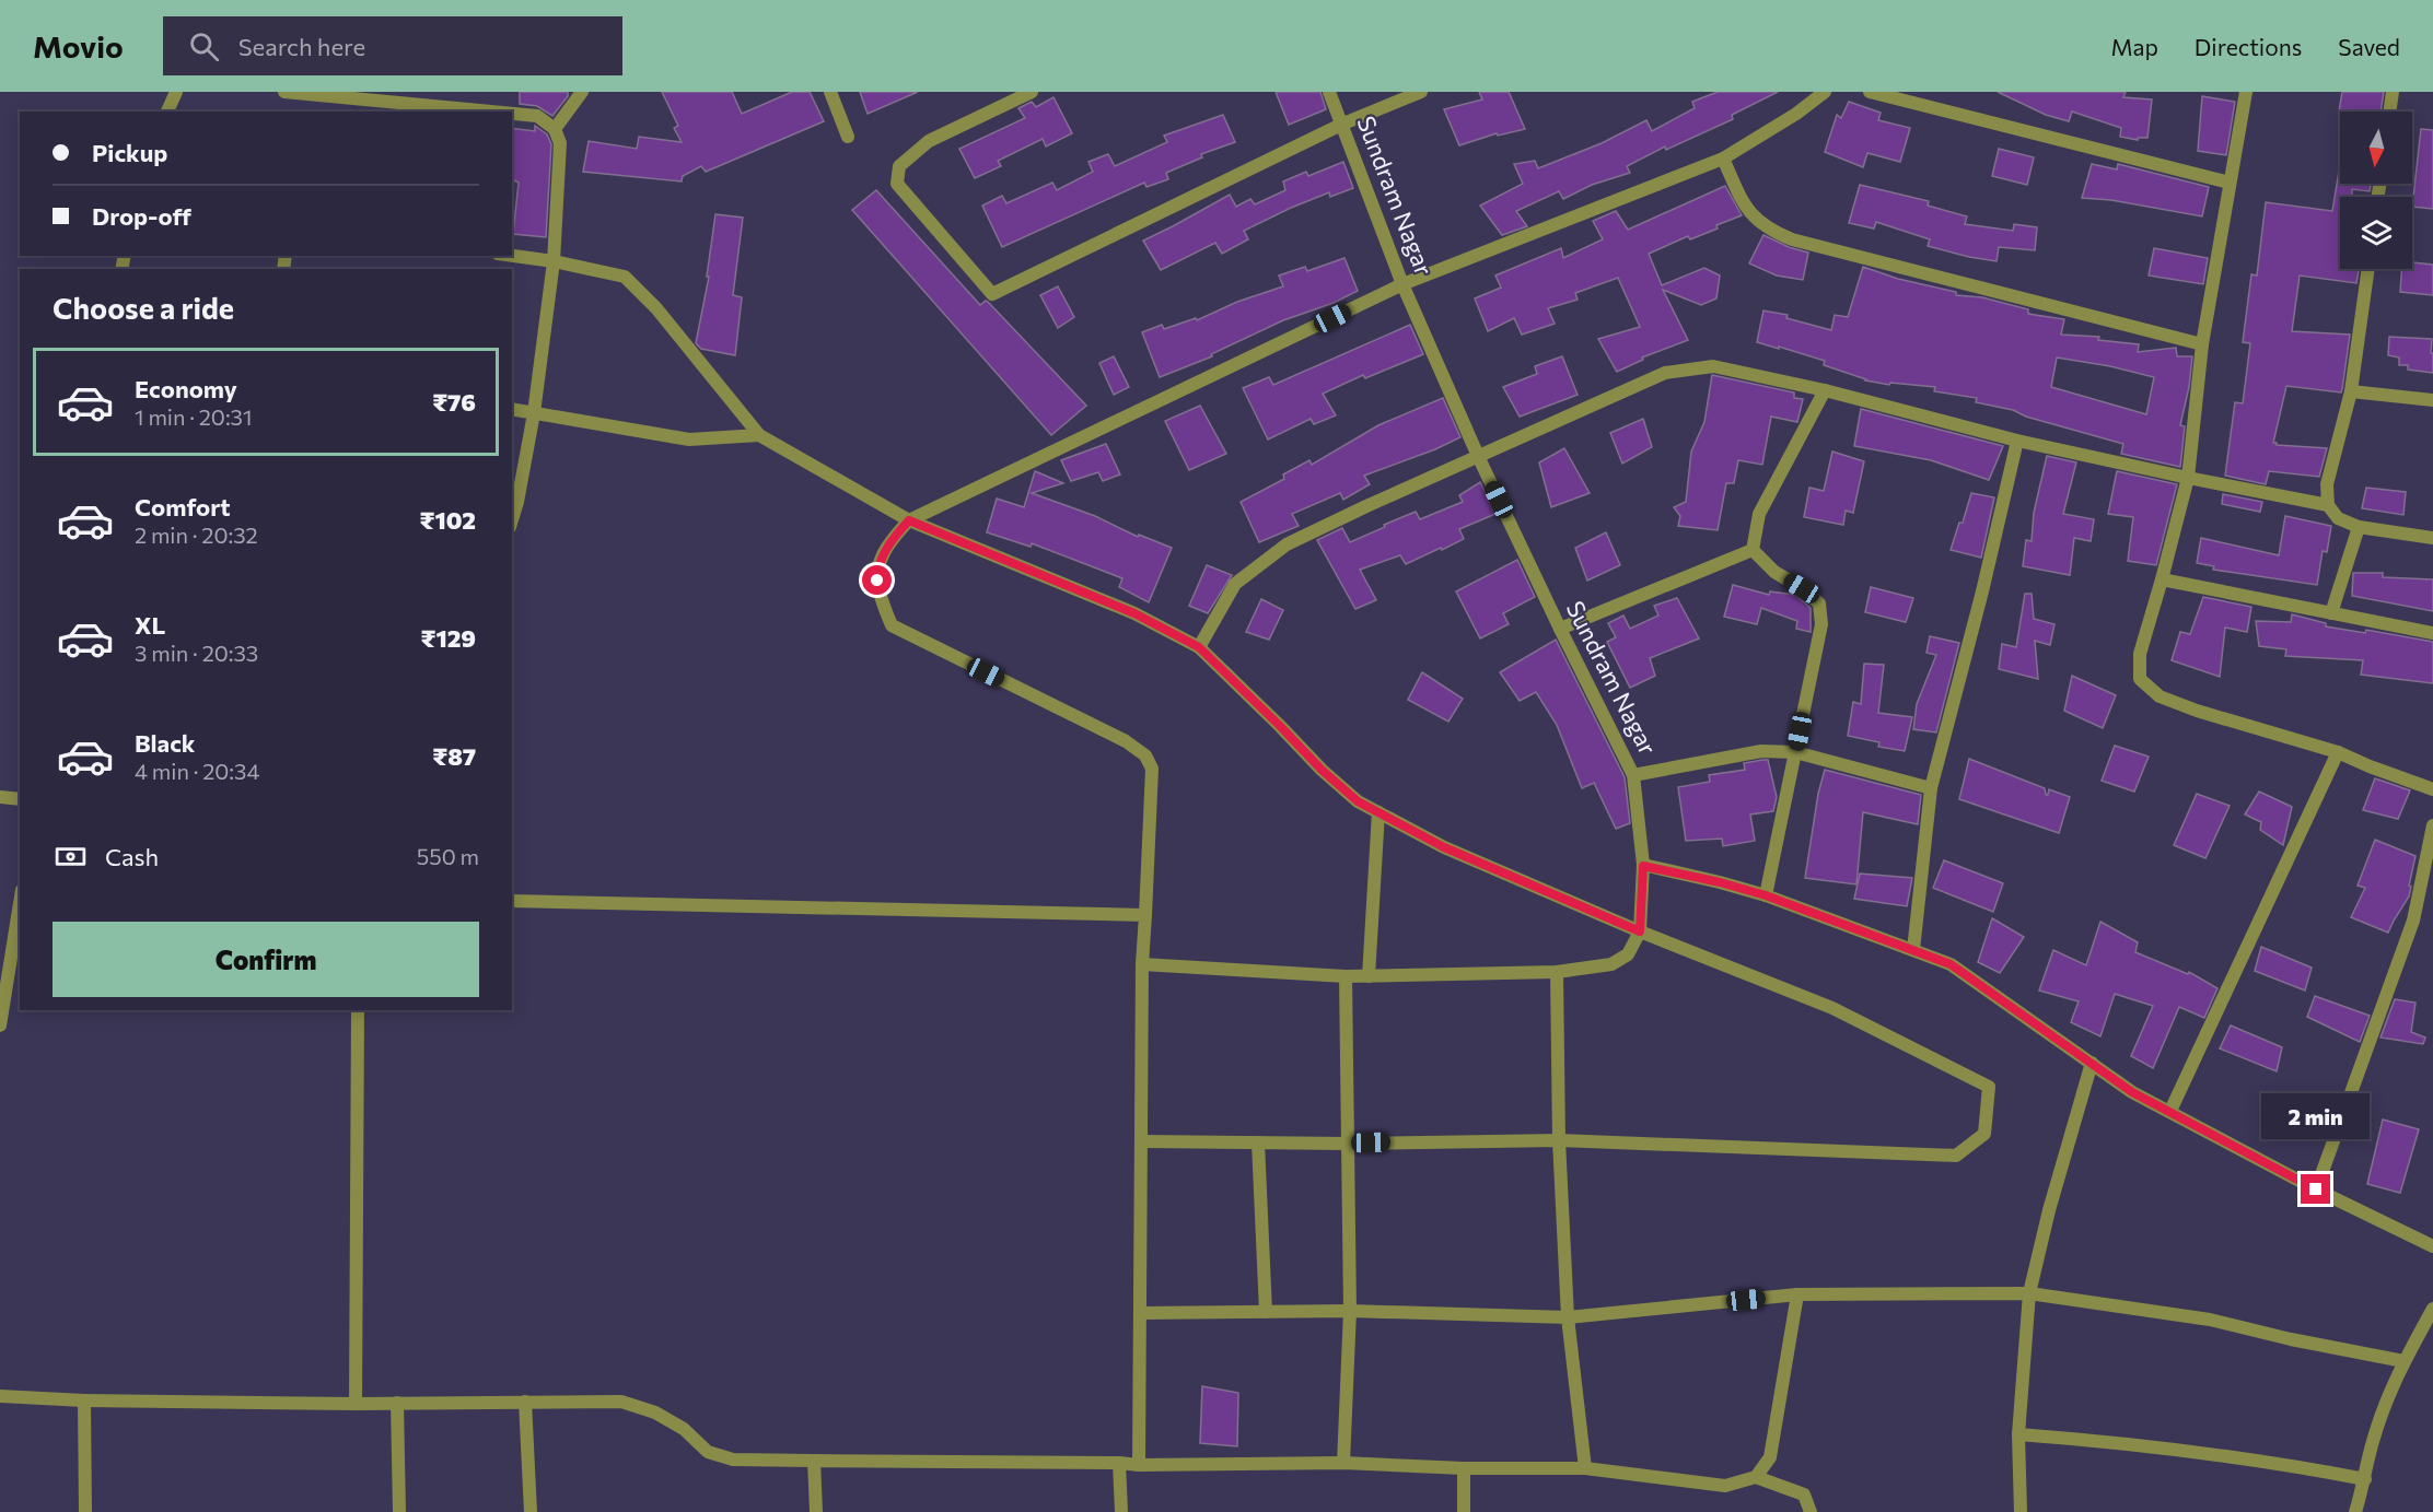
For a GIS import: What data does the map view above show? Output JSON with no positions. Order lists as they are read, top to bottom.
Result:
{
  "streets": {
    "street": ["Sundram Nagar"]
  },
  "north": "bottom",
  "page": {
    "header": "Movio",
    "search": "Search here",
    "nav": ["Map", "Directions", "Saved"],
    "banner": ["Pickup", "Drop-off"],
    "heading": "Choose a ride",
    "list": [
      {
        "name": "Economy",
        "note": "1 min · 20:31",
        "value": "₹76"
      },
      {
        "name": "Comfort",
        "note": "2 min · 20:32",
        "value": "₹102"
      },
      {
        "name": "XL",
        "note": "3 min · 20:33",
        "value": "₹129"
      },
      {
        "name": "Black",
        "note": "4 min · 20:34",
        "value": "₹87"
      }
    ],
    "pay": ["Cash", "550 m"],
    "buttons": "Confirm",
    "bubble": "2 min"
  }
}
